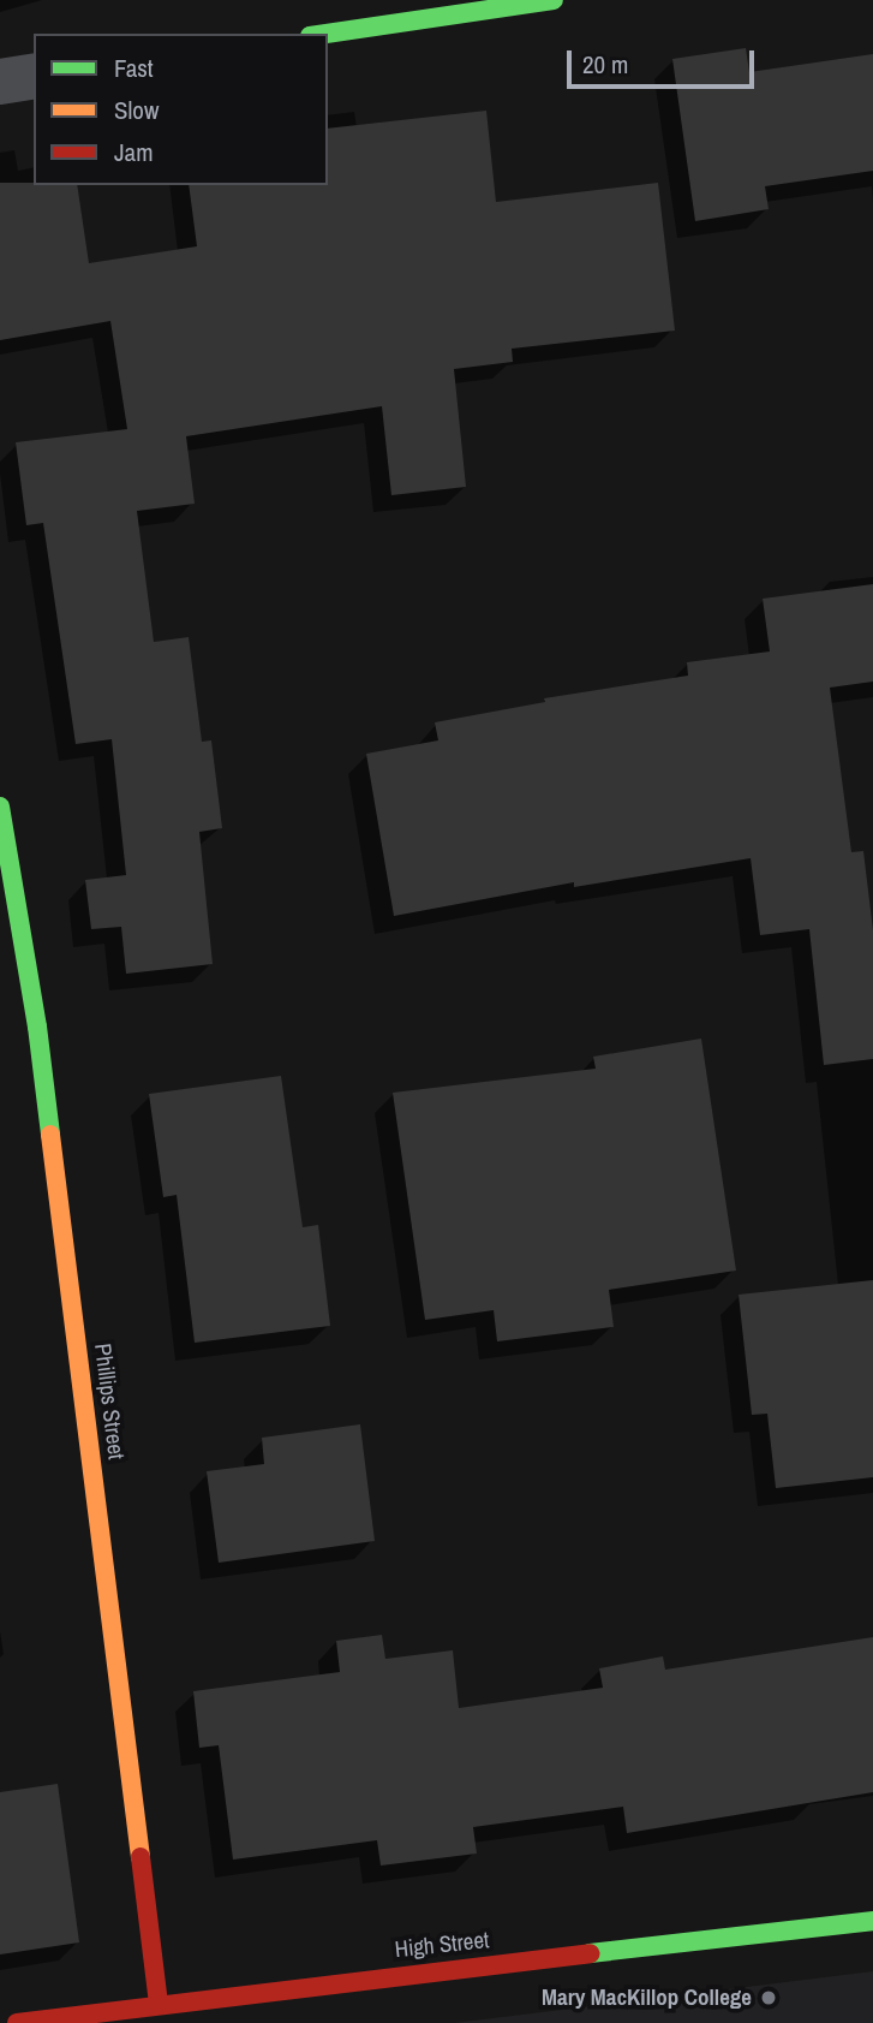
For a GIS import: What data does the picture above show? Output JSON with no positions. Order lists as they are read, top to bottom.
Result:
{
  "streets": {
    "street": ["Phillips Street", "High Street"]
  },
  "crossings": [
    ["Phillips Street", "High Street"]
  ],
  "places": ["Mary MacKillop College"],
  "legend": ["Fast", "Slow", "Jam"],
  "scale_bar": "20 m"
}
